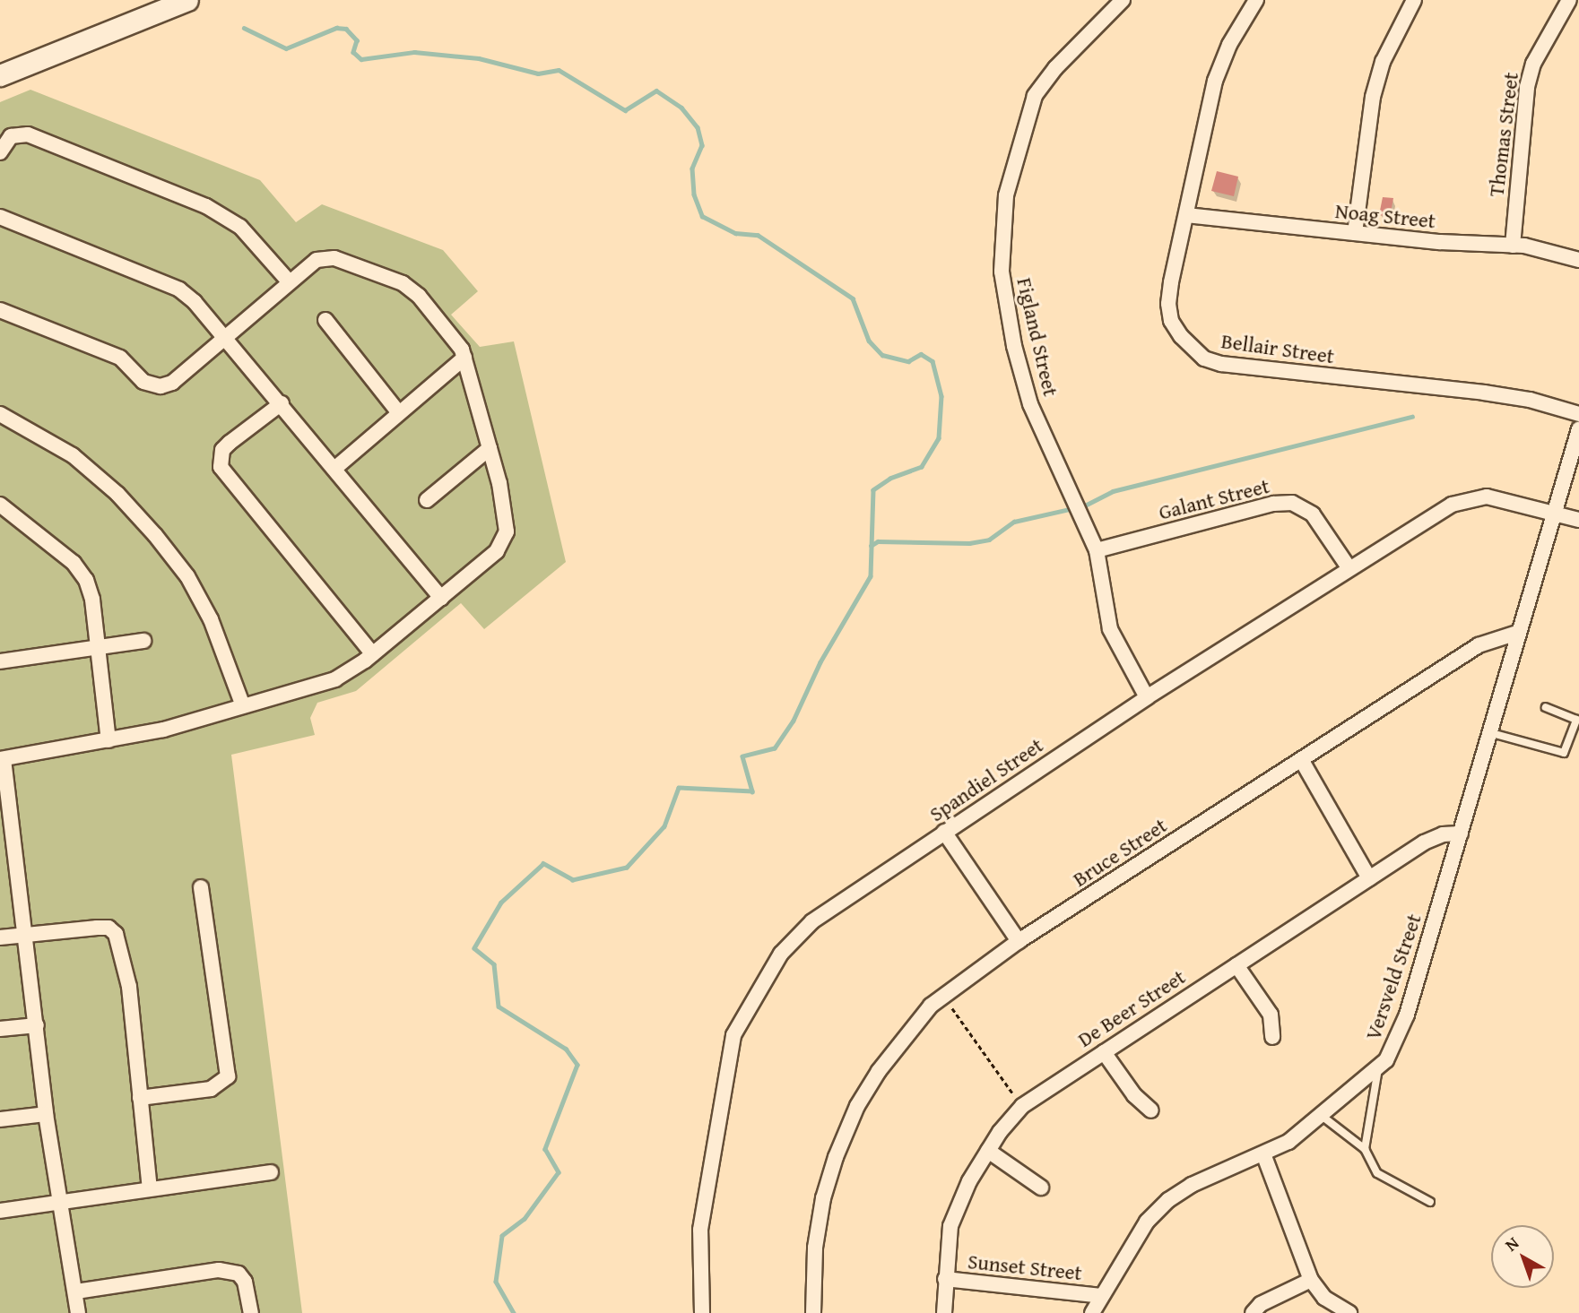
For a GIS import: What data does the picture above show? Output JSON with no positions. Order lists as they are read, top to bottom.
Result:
{
  "streets": {
    "street": [
      "Thomas Street",
      "Noag Street",
      "Figland Street",
      "Bellair Street",
      "Galant Street",
      "Spandiel Street",
      "Bruce Street",
      "Versveld Street",
      "De Beer Street",
      "Sunset Street"
    ]
  },
  "crossings": [
    ["Thomas Street", "Noag Street"],
    ["Noag Street", "Bellair Street"],
    ["Figland Street", "Galant Street"],
    ["Figland Street", "Spandiel Street"],
    ["Galant Street", "Spandiel Street"],
    ["Bruce Street", "Versveld Street"],
    ["Versveld Street", "De Beer Street"],
    ["Versveld Street", "Sunset Street"],
    ["De Beer Street", "Sunset Street"]
  ],
  "north": "top left"
}
